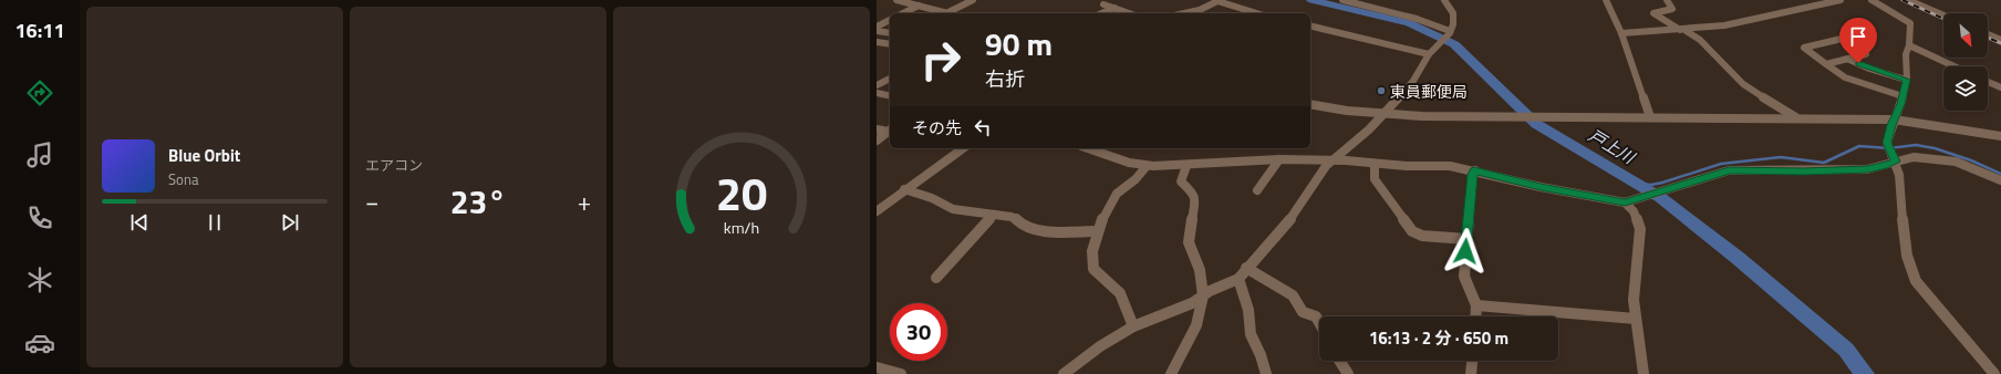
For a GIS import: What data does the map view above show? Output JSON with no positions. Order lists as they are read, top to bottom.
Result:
{
  "water": ["戸上川"],
  "places": ["東員郵便局"],
  "north": "bottom right",
  "page": {
    "tabs": "16:11",
    "tile": "エアコン",
    "turn": ["90 m", "右折"],
    "then": "その先",
    "song": ["Blue Orbit", "Sona"],
    "heat": ["−", "23°", "+"],
    "limit": "30",
    "trip": "16:13 · 2 分 · 650 m",
    "gauge": ["20", "km/h"]
  }
}
